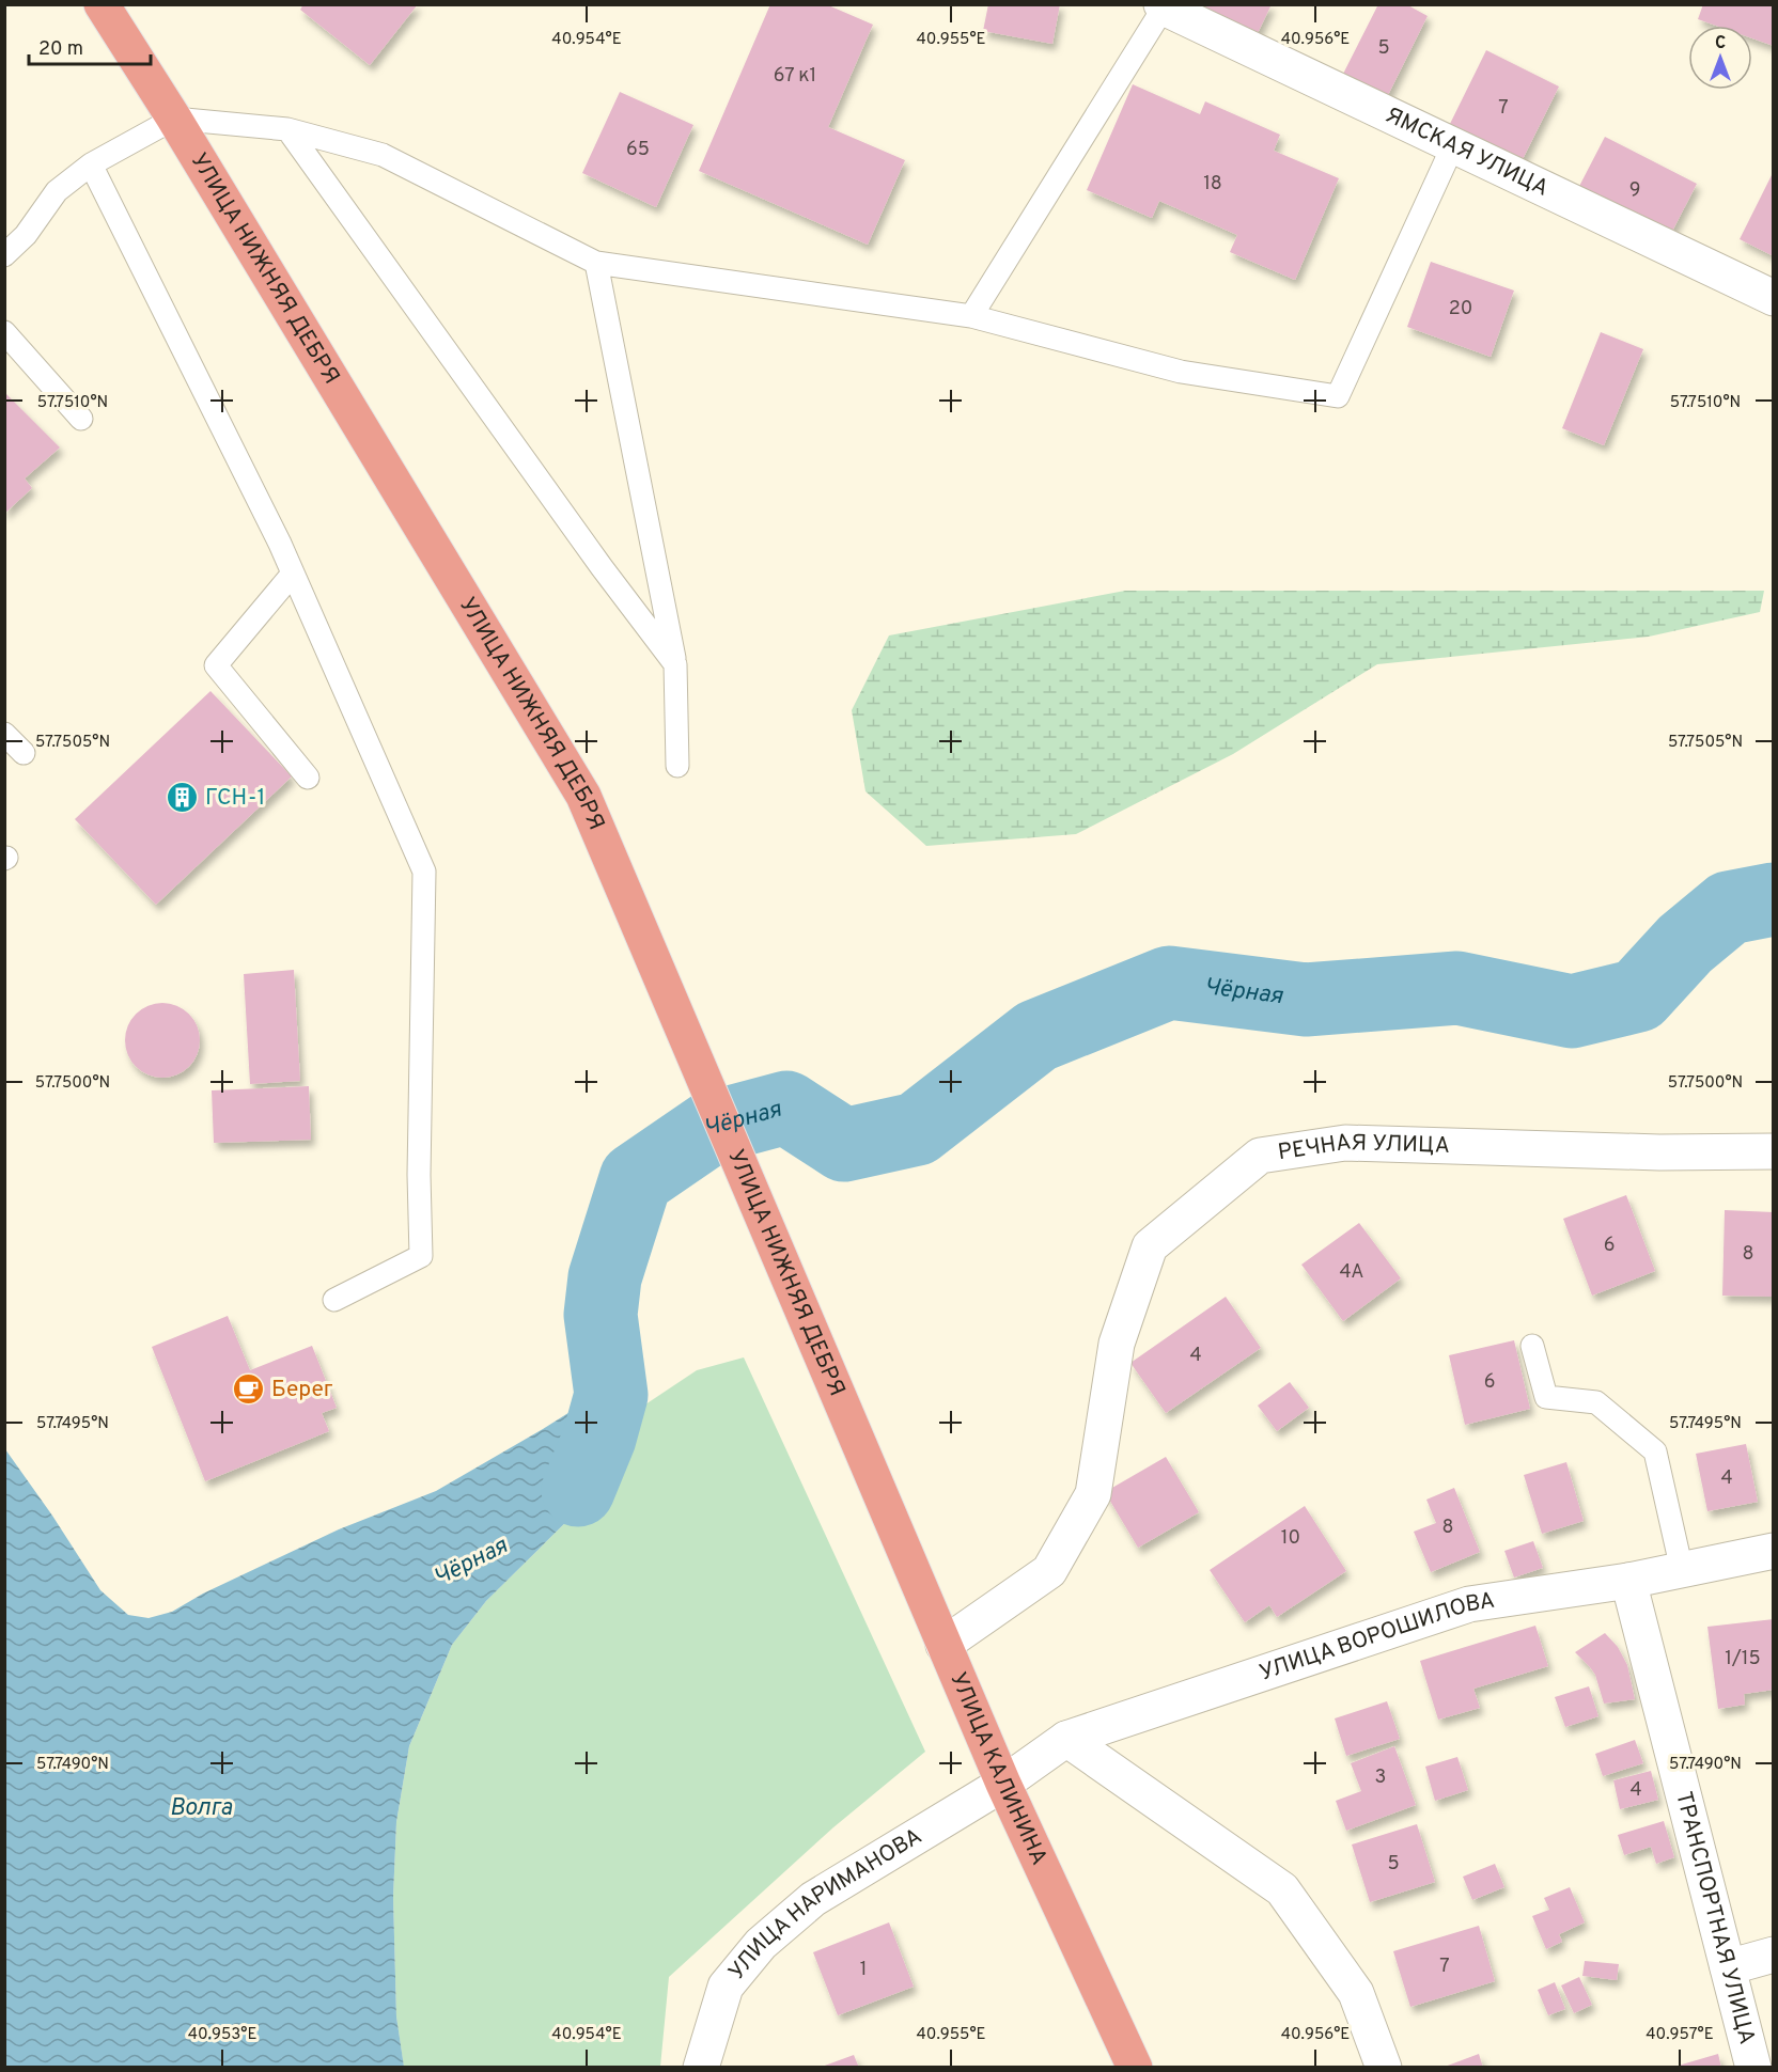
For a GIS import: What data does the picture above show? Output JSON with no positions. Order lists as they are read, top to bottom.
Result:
{
  "streets": {
    "highway": ["УЛИЦА НИЖНЯЯ ДЕБРЯ", "УЛИЦА КАЛИНИНА"],
    "street": [
      "ЯМСКАЯ УЛИЦА",
      "РЕЧНАЯ УЛИЦА",
      "УЛИЦА ВОРОШИЛОВА",
      "УЛИЦА НАРИМАНОВА",
      "ТРАНСПОРТНАЯ УЛИЦА"
    ]
  },
  "crossings": [
    ["УЛИЦА НИЖНЯЯ ДЕБРЯ", "УЛИЦА КАЛИНИНА"],
    ["РЕЧНАЯ УЛИЦА", "УЛИЦА КАЛИНИНА"],
    ["УЛИЦА ВОРОШИЛОВА", "УЛИЦА КАЛИНИНА"],
    ["УЛИЦА ВОРОШИЛОВА", "УЛИЦА НАРИМАНОВА"],
    ["УЛИЦА ВОРОШИЛОВА", "ТРАНСПОРТНАЯ УЛИЦА"],
    ["УЛИЦА КАЛИНИНА", "УЛИЦА НАРИМАНОВА"]
  ],
  "water": ["Чёрная", "Волга"],
  "places": {
    "building": ["ГСН-1"],
    "cafe": ["Берег"]
  },
  "house_numbers": [
    "5",
    "67 к1",
    "7",
    "65",
    "18",
    "9",
    "20",
    "6",
    "8",
    "4А",
    "4",
    "6",
    "4",
    "8",
    "10",
    "1/15",
    "3",
    "4",
    "5",
    "7",
    "1"
  ],
  "scale_bar": "20 m",
  "north": "top",
  "coordinates": [
    "40.954°E",
    "40.955°E",
    "40.956°E",
    "57.7510°N",
    "57.7505°N",
    "57.7500°N",
    "57.7495°N",
    "57.7490°N",
    "40.953°E",
    "40.957°E"
  ]
}
